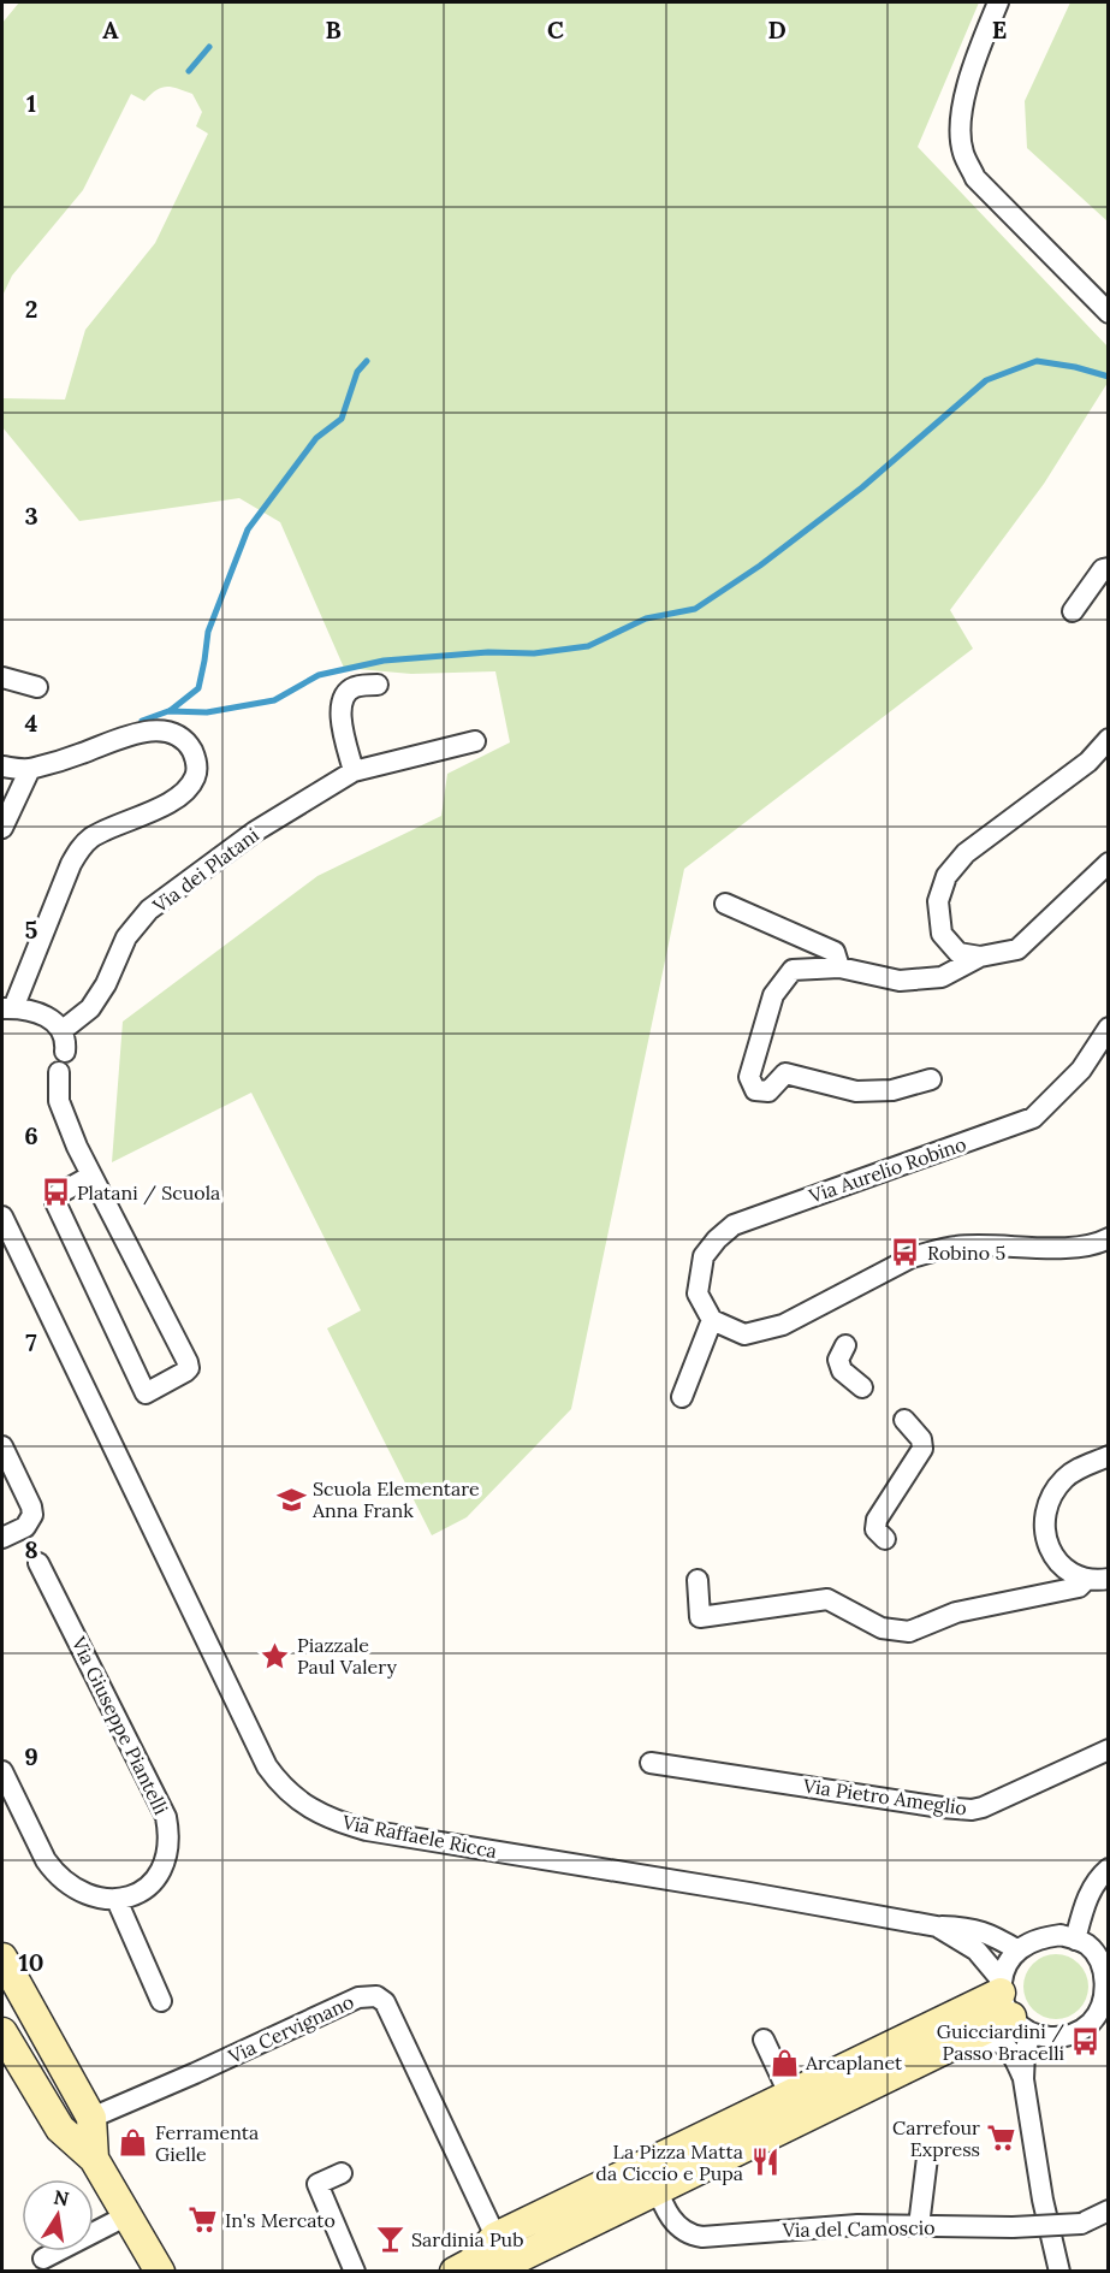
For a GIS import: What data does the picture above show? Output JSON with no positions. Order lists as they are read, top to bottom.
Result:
{
  "streets": {
    "street": [
      "Via dei Platani",
      "Via Aurelio Robino",
      "Via Giuseppe Piantelli",
      "Via Pietro Ameglio",
      "Via Raffaele Ricca",
      "Via Cervignano",
      "Via del Camoscio"
    ]
  },
  "places": {
    "bus stop": ["Platani / Scuola", "Robino 5", "Guicciardini / Passo Bracelli"],
    "school or university": ["Scuola Elementare Anna Frank"],
    "place": ["Piazzale Paul Valery"],
    "shop": ["Arcaplanet", "Ferramenta Gielle"],
    "supermarket": ["Carrefour Express", "In's Mercato"],
    "restaurant": ["La Pizza Matta da Ciccio e Pupa"],
    "bar": ["Sardinia Pub"]
  },
  "north": "top",
  "grid": {
    "columns": [
      "A",
      "B",
      "C",
      "D",
      "E"
    ],
    "rows": [
      "1",
      "2",
      "3",
      "4",
      "5",
      "6",
      "7",
      "8",
      "9",
      "10"
    ]
  }
}
